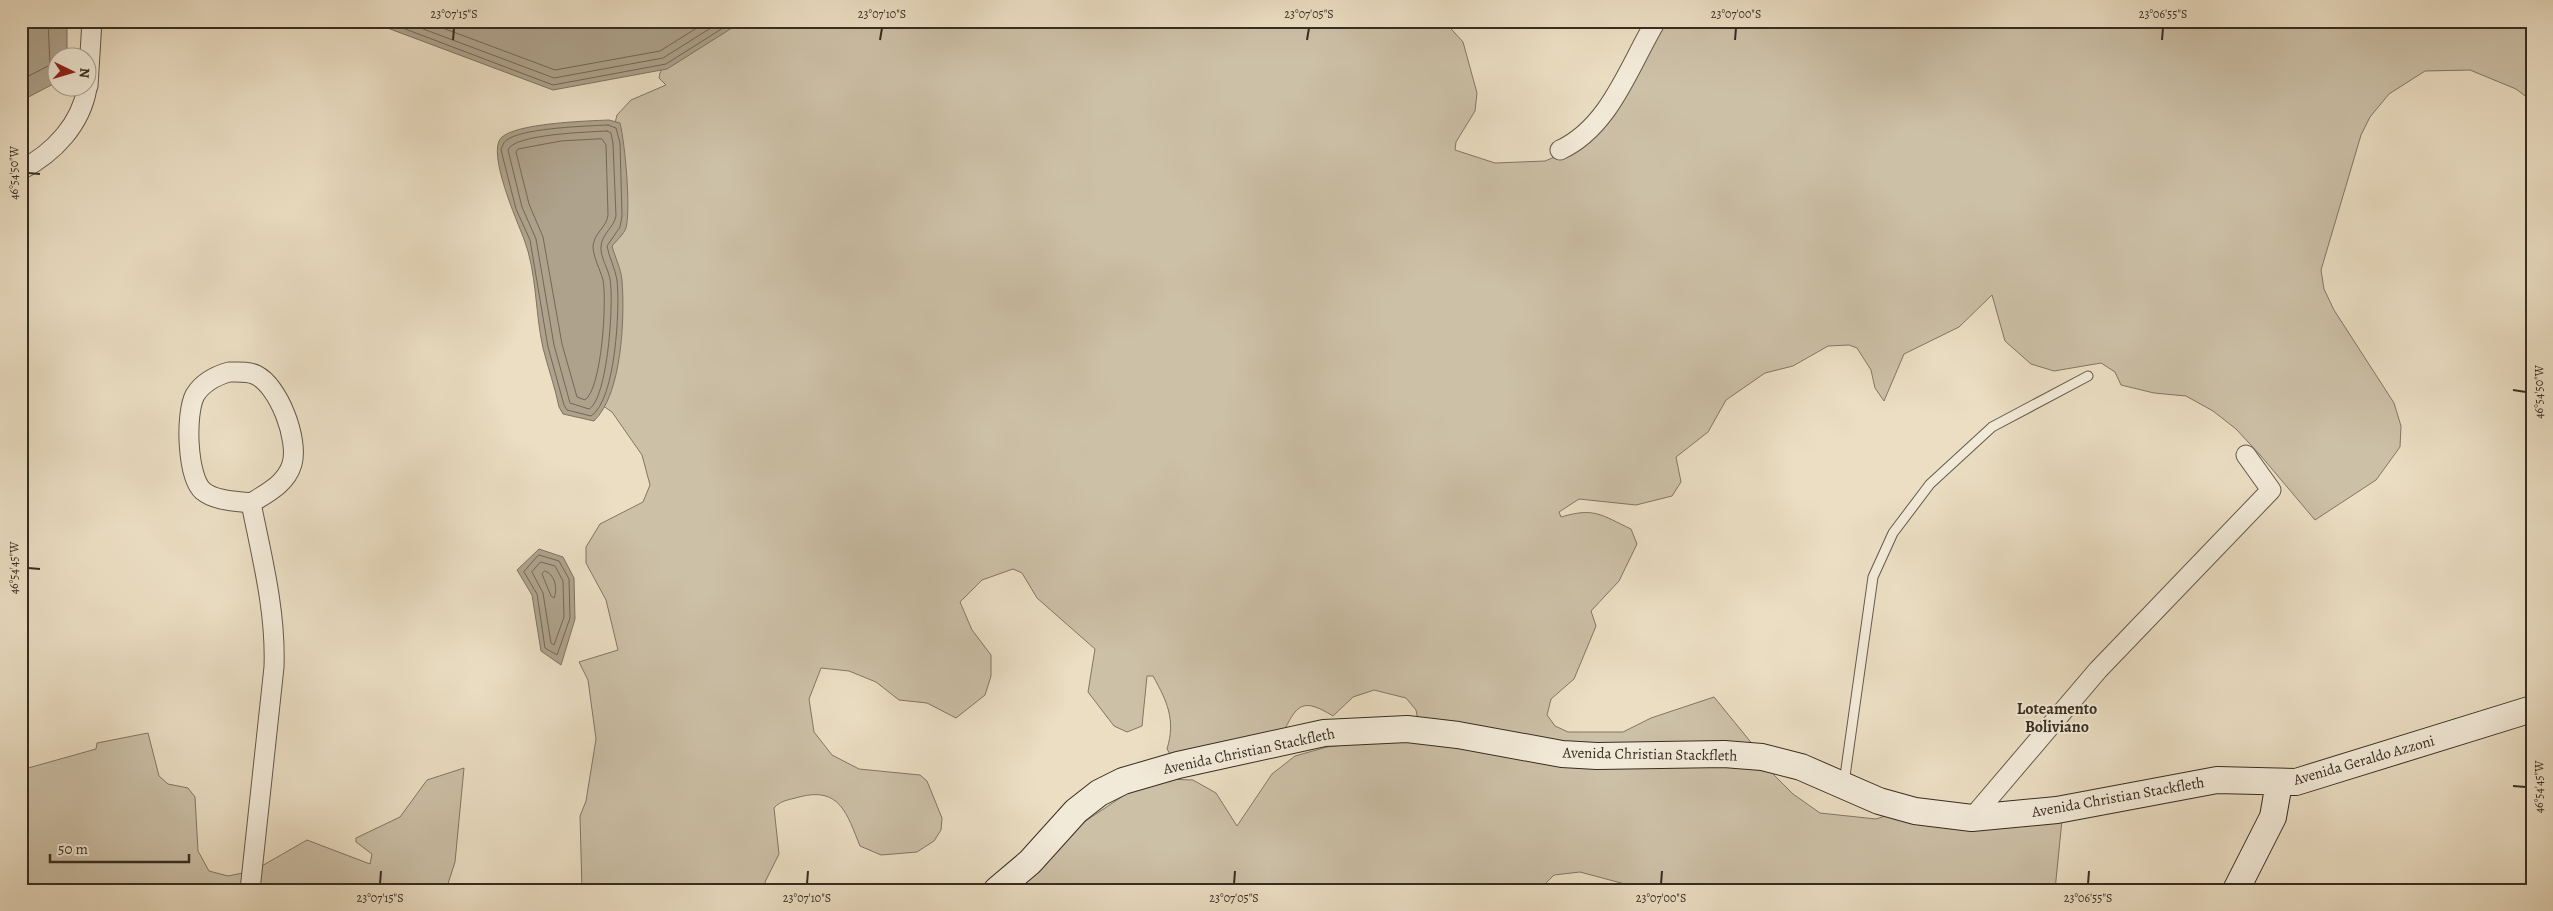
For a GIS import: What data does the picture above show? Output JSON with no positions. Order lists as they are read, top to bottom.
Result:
{
  "streets": {
    "street": ["Avenida Christian Stackfleth", "Avenida Geraldo Azzoni"]
  },
  "crossings": [
    ["Avenida Christian Stackfleth", "Avenida Geraldo Azzoni"]
  ],
  "districts": ["Loteamento Boliviano"],
  "scale_bar": "50 m",
  "north": "right",
  "coordinates": [
    "23°07'15\"S",
    "23°07'10\"S",
    "23°07'05\"S",
    "23°07'00\"S",
    "23°06'55\"S",
    "46°54'50\"W",
    "46°54'45\"W"
  ]
}
